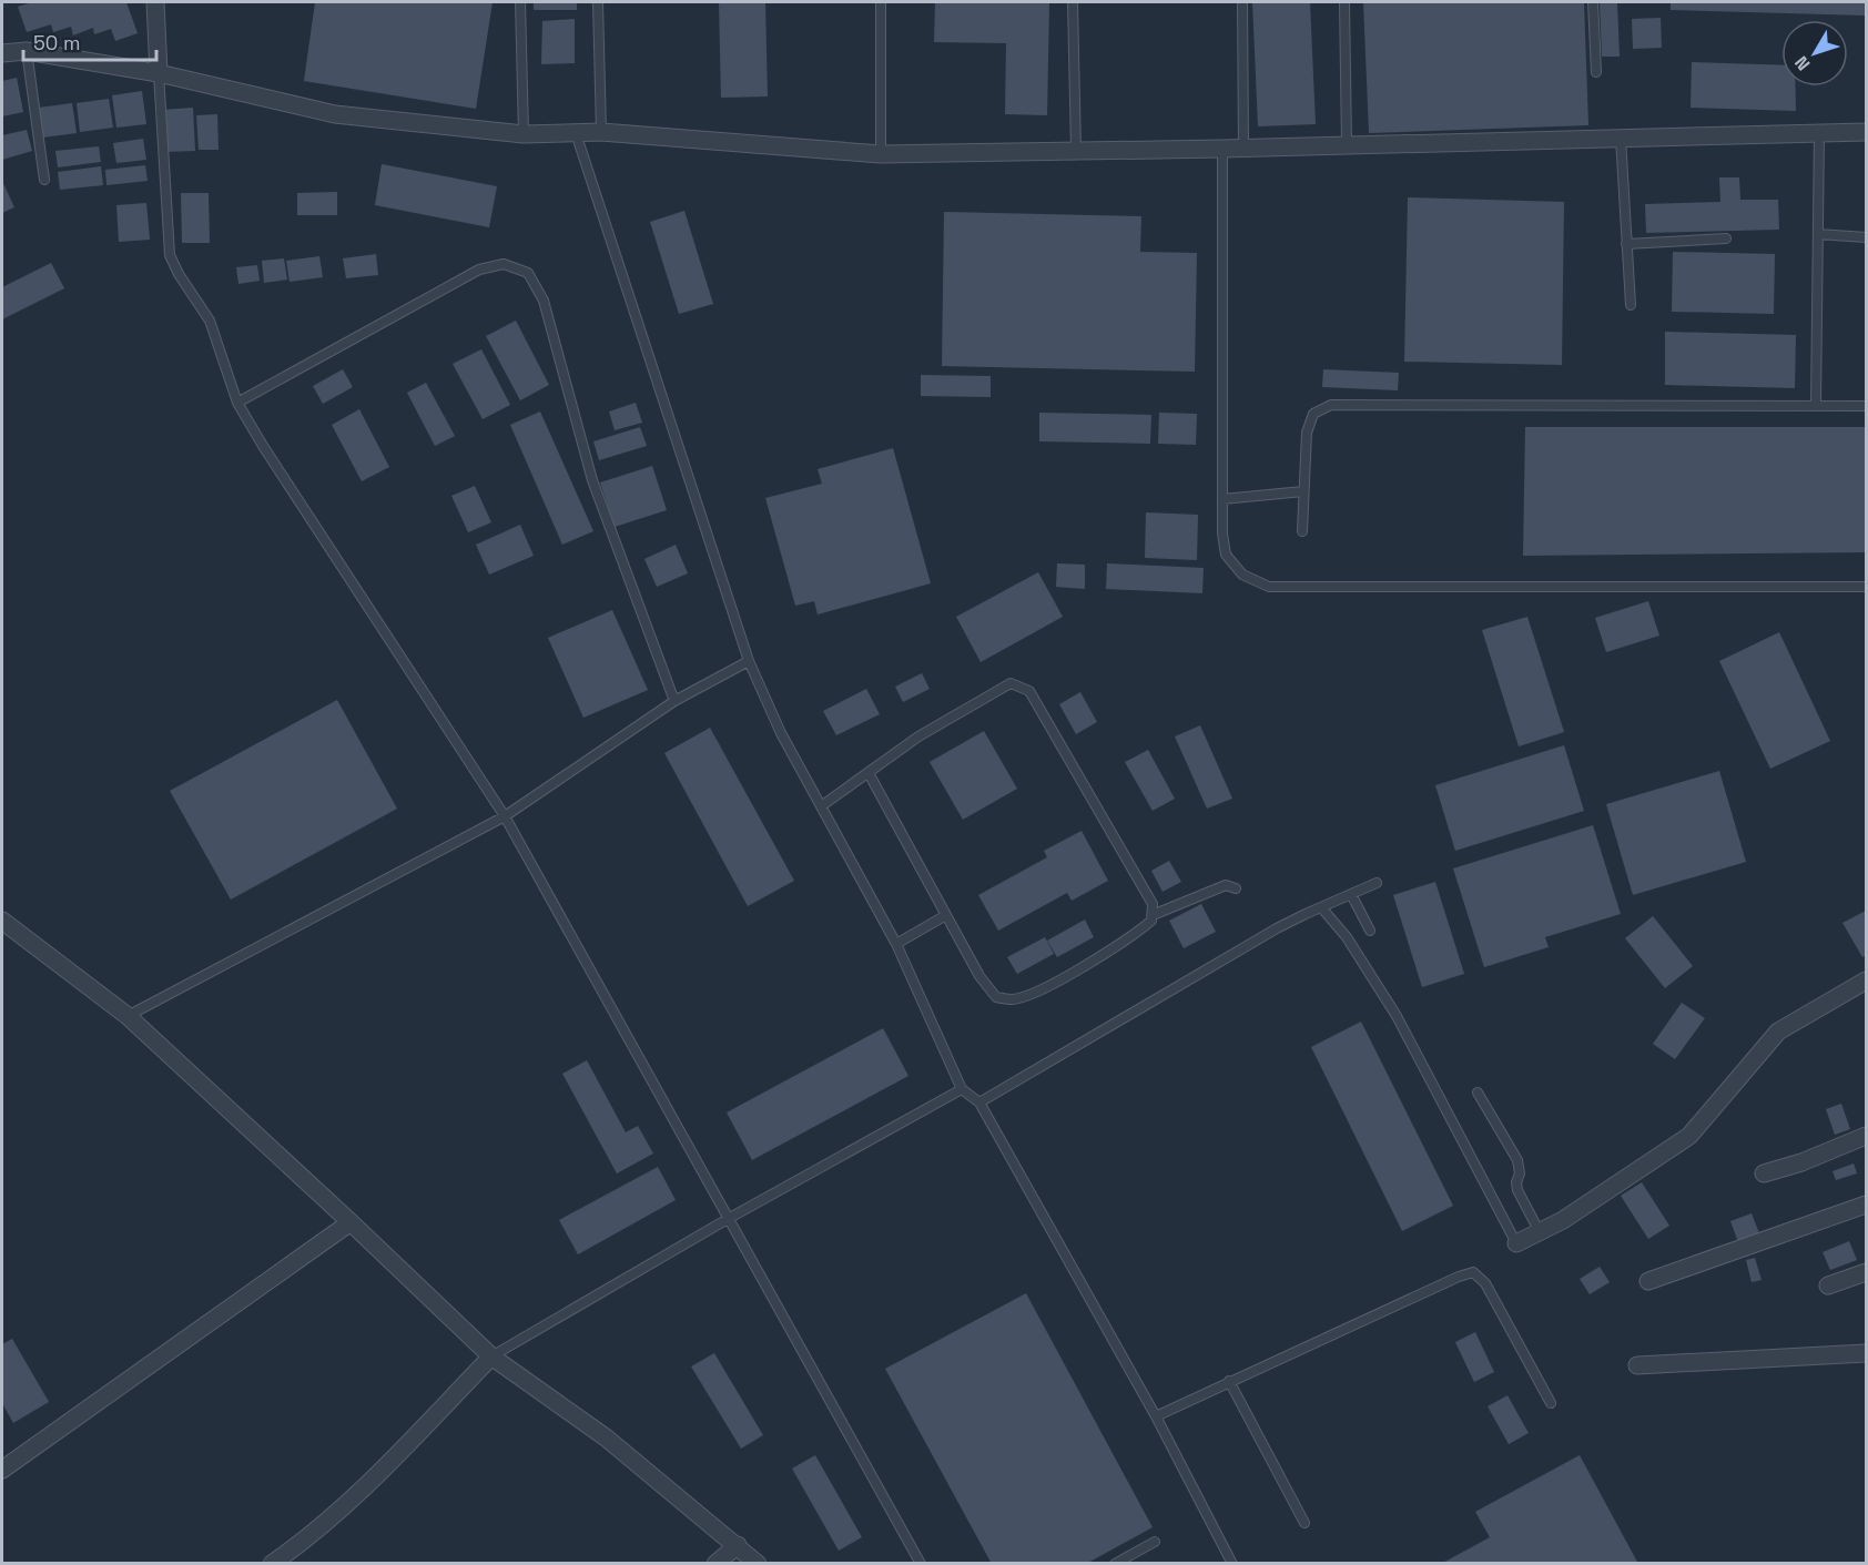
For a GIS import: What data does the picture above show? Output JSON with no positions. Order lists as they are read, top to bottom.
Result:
{
  "scale_bar": "50 m",
  "north": "bottom left"
}
